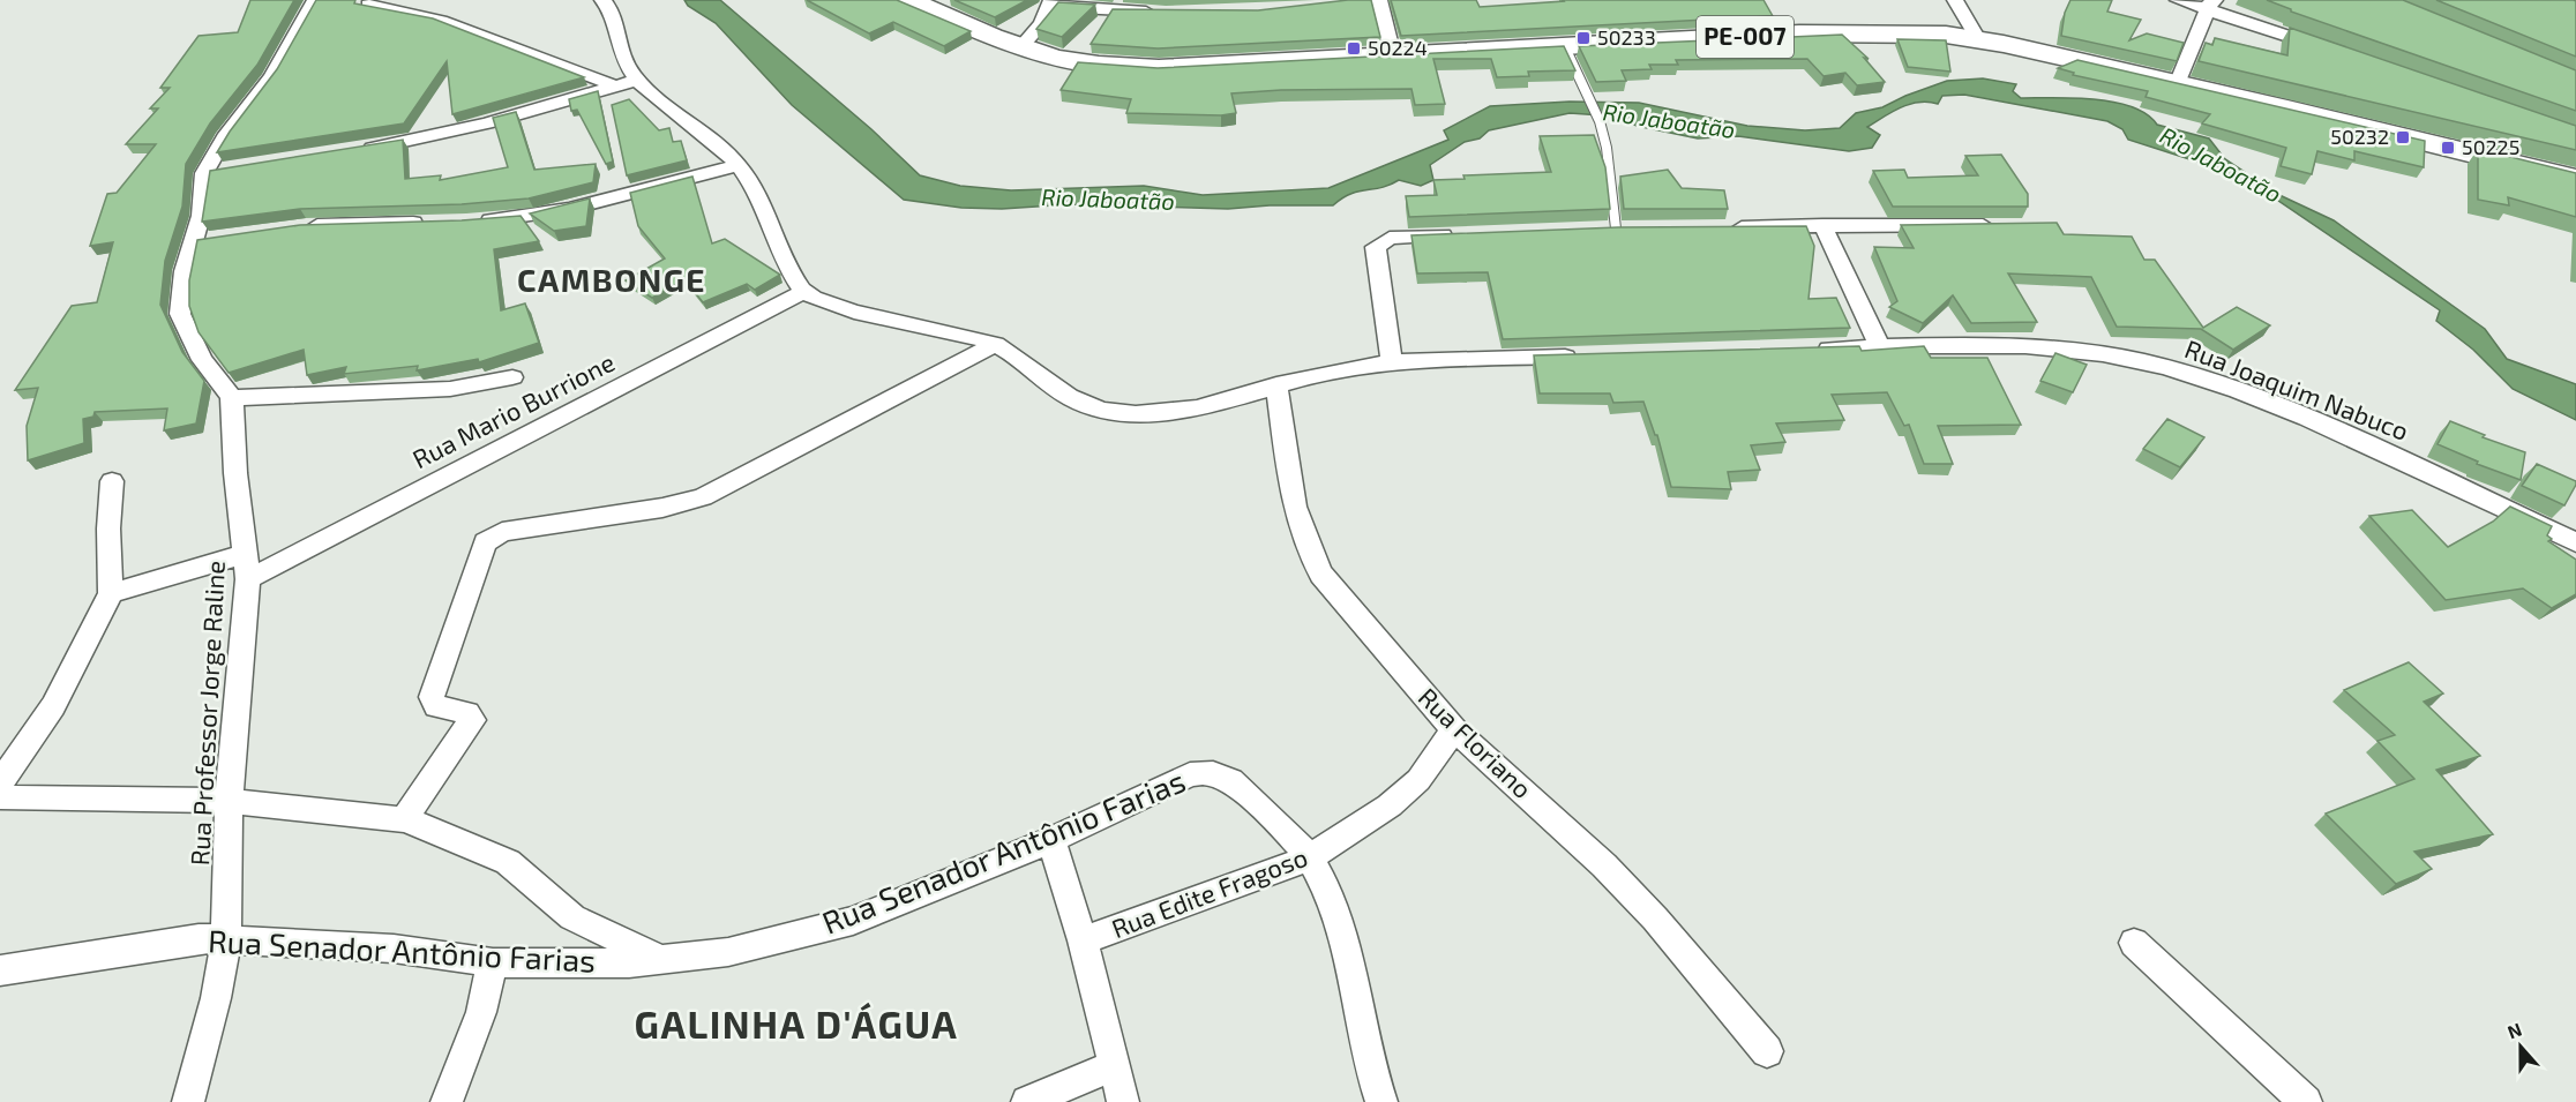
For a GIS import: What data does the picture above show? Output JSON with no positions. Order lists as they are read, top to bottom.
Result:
{
  "streets": {
    "main road": ["PE-007"],
    "street": [
      "Rua Joaquim Nabuco",
      "Rua Mario Burrione",
      "Rua Professor Jorge Raline",
      "Rua Floriano",
      "Rua Senador Antônio Farias",
      "Rua Edite Fragoso"
    ]
  },
  "crossings": [
    ["Rua Mario Burrione", "Rua Professor Jorge Raline"],
    ["Rua Professor Jorge Raline", "Rua Senador Antônio Farias"],
    ["Rua Floriano", "Rua Edite Fragoso"],
    ["Rua Senador Antônio Farias", "Rua Edite Fragoso"]
  ],
  "districts": ["CAMBONGE", "GALINHA D'ÁGUA"],
  "water": ["Rio Jaboatão"],
  "places": {
    "transit": [
      "50233",
      "50224",
      "50232",
      "50225"
    ]
  },
  "north": "top"
}
